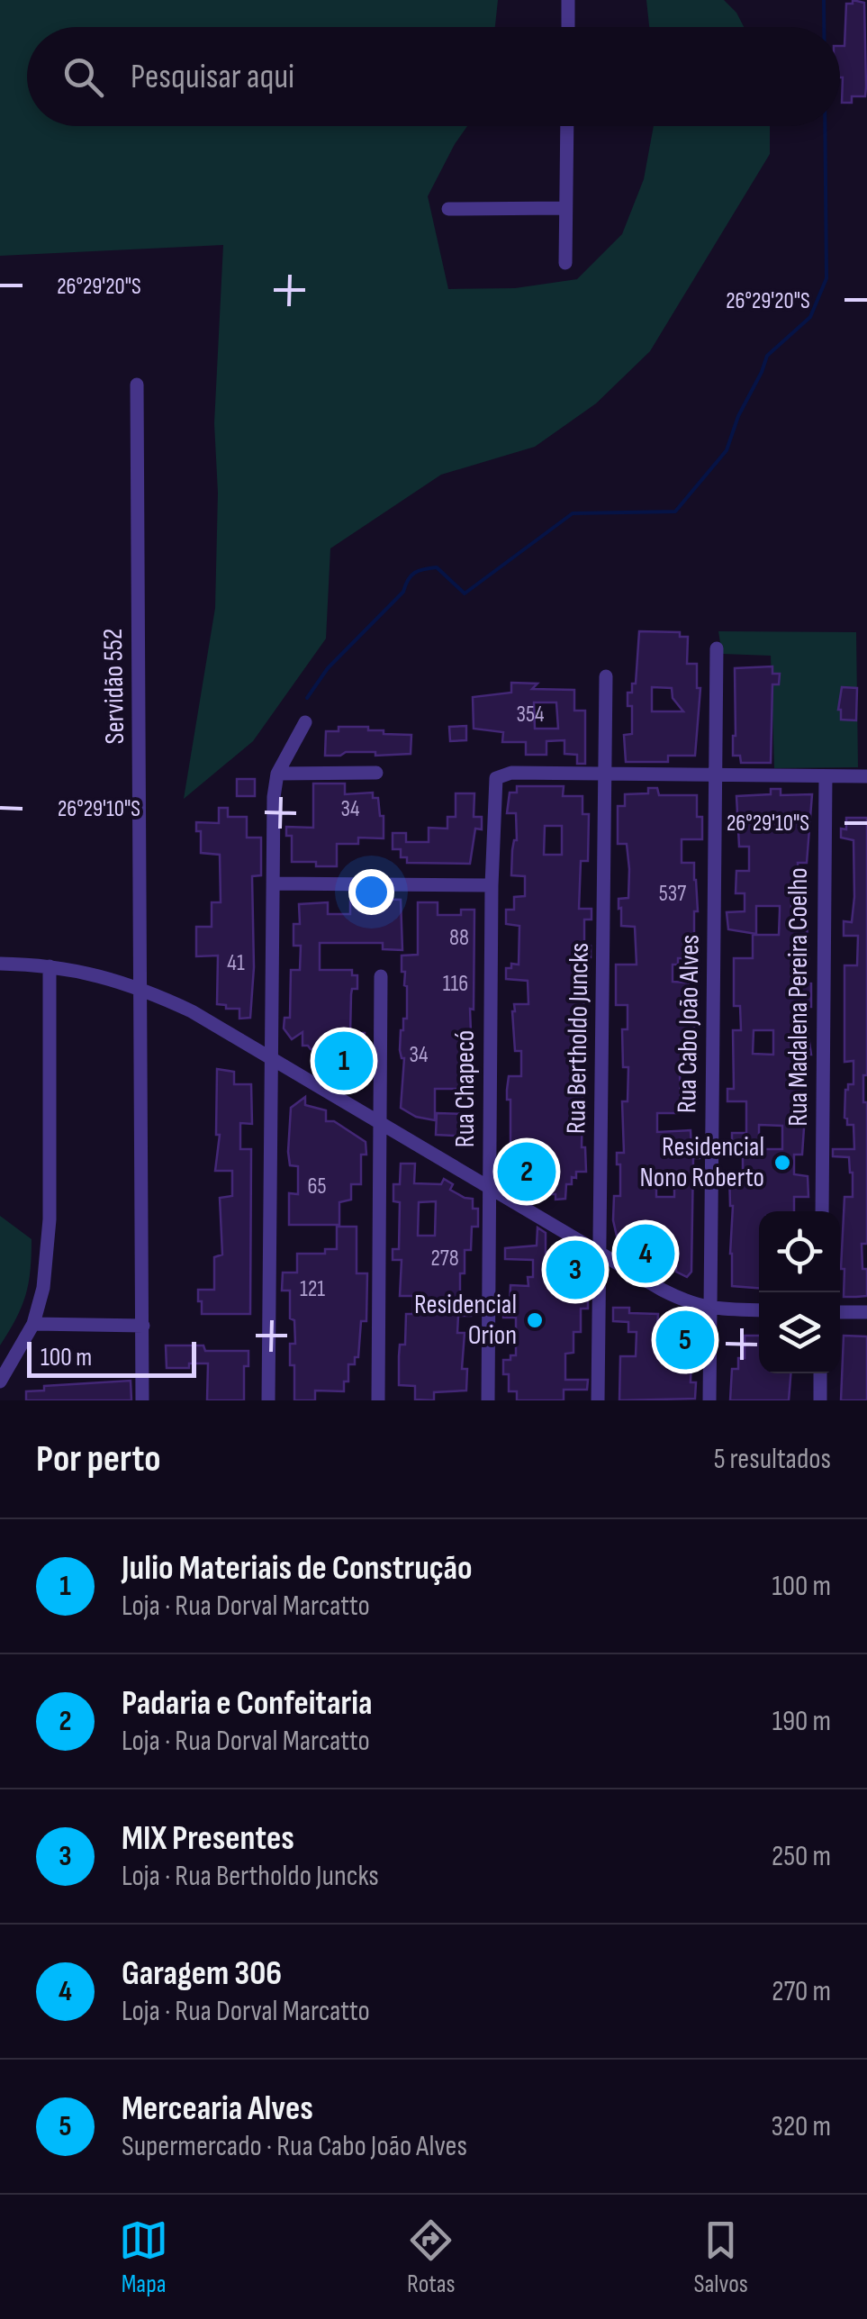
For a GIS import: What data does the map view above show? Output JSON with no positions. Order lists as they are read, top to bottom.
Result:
{
  "streets": {
    "street": [
      "Servidão 552",
      "Rua Madalena Pereira Coelho",
      "Rua Cabo João Alves",
      "Rua Bertholdo Juncks",
      "Rua Chapecó"
    ]
  },
  "crossings": [
    ["Rua Bertholdo Juncks", "Rua Chapecó"]
  ],
  "places": ["Residencial Nono Roberto", "Residencial Orion"],
  "house_numbers": [
    "354",
    "34",
    "537",
    "88",
    "41",
    "116",
    "34",
    "65",
    "278",
    "121"
  ],
  "scale_bar": "100 m",
  "page": {
    "search": "Pesquisar aqui",
    "pins": [
      "1",
      "2",
      "4",
      "3",
      "5"
    ],
    "scale": "100 m",
    "heading": ["Por perto", "5 resultados"],
    "list": [
      {
        "mark": "1",
        "name": "Julio Materiais de Construção",
        "note": "Loja · Rua Dorval Marcatto",
        "value": "100 m"
      },
      {
        "mark": "2",
        "name": "Padaria e Confeitaria",
        "note": "Loja · Rua Dorval Marcatto",
        "value": "190 m"
      },
      {
        "mark": "3",
        "name": "MIX Presentes",
        "note": "Loja · Rua Bertholdo Juncks",
        "value": "250 m"
      },
      {
        "mark": "4",
        "name": "Garagem 306",
        "note": "Loja · Rua Dorval Marcatto",
        "value": "270 m"
      },
      {
        "mark": "5",
        "name": "Mercearia Alves",
        "note": "Supermercado · Rua Cabo João Alves",
        "value": "320 m"
      }
    ],
    "nav": ["Mapa", "Rotas", "Salvos"]
  },
  "coordinates": ["26°29'20\"S", "26°29'10\"S"]
}
